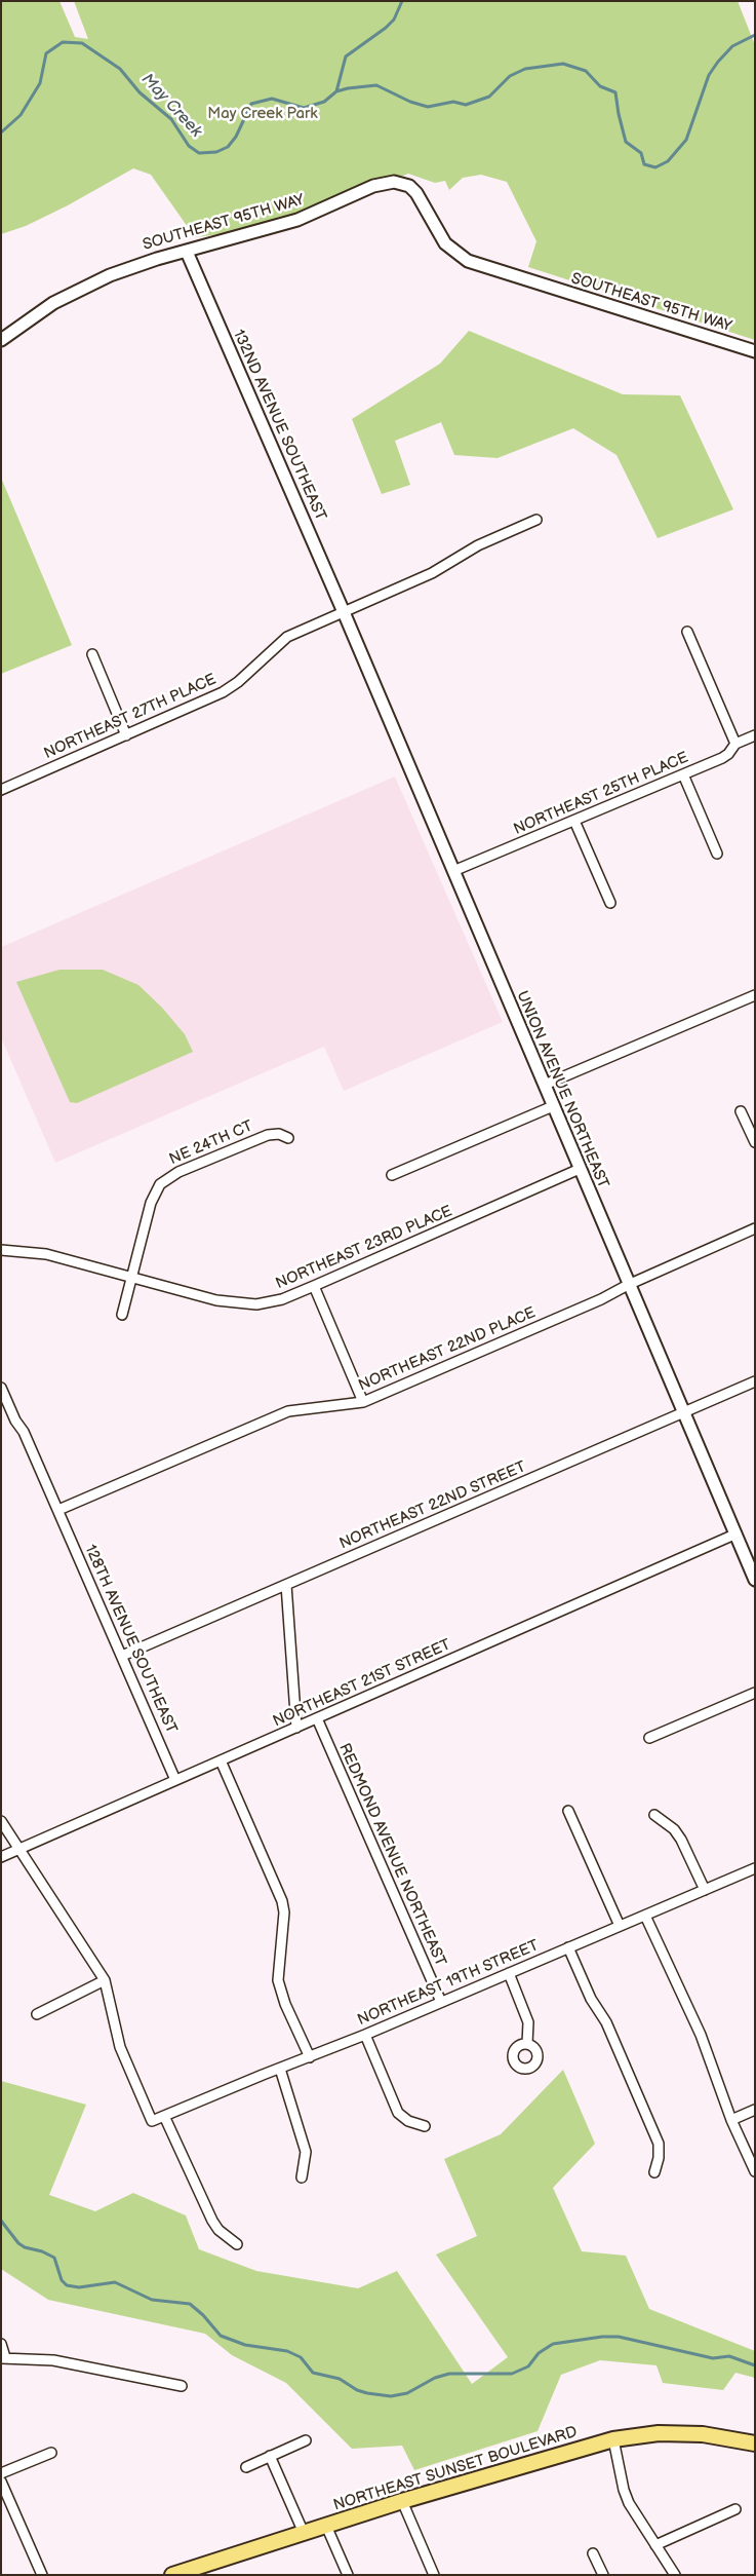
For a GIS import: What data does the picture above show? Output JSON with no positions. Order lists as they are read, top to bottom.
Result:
{
  "streets": {
    "main road": ["NORTHEAST SUNSET BOULEVARD"],
    "street": [
      "SOUTHEAST 95TH WAY",
      "132ND AVENUE SOUTHEAST",
      "NORTHEAST 27TH PLACE",
      "NORTHEAST 25TH PLACE",
      "UNION AVENUE NORTHEAST",
      "NE 24TH CT",
      "NORTHEAST 23RD PLACE",
      "NORTHEAST 22ND PLACE",
      "NORTHEAST 22ND STREET",
      "128TH AVENUE SOUTHEAST",
      "NORTHEAST 21ST STREET",
      "REDMOND AVENUE NORTHEAST",
      "NORTHEAST 19TH STREET"
    ]
  },
  "crossings": [
    ["SOUTHEAST 95TH WAY", "132ND AVENUE SOUTHEAST"],
    ["132ND AVENUE SOUTHEAST", "NORTHEAST 27TH PLACE"],
    ["132ND AVENUE SOUTHEAST", "UNION AVENUE NORTHEAST"],
    ["NORTHEAST 27TH PLACE", "UNION AVENUE NORTHEAST"],
    ["NORTHEAST 25TH PLACE", "UNION AVENUE NORTHEAST"],
    ["UNION AVENUE NORTHEAST", "NORTHEAST 23RD PLACE"],
    ["UNION AVENUE NORTHEAST", "NORTHEAST 22ND PLACE"],
    ["UNION AVENUE NORTHEAST", "NORTHEAST 22ND STREET"],
    ["UNION AVENUE NORTHEAST", "NORTHEAST 21ST STREET"],
    ["NE 24TH CT", "NORTHEAST 23RD PLACE"],
    ["NORTHEAST 22ND PLACE", "128TH AVENUE SOUTHEAST"],
    ["NORTHEAST 22ND STREET", "128TH AVENUE SOUTHEAST"],
    ["128TH AVENUE SOUTHEAST", "NORTHEAST 21ST STREET"],
    ["NORTHEAST 21ST STREET", "REDMOND AVENUE NORTHEAST"],
    ["REDMOND AVENUE NORTHEAST", "NORTHEAST 19TH STREET"]
  ],
  "water": ["May Creek"],
  "parks": ["May Creek Park"]
}
